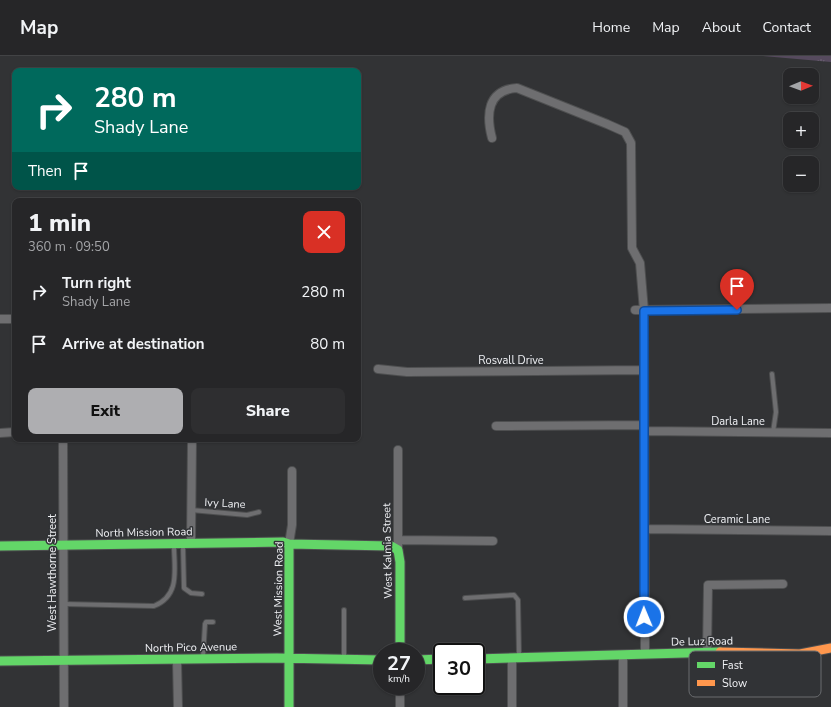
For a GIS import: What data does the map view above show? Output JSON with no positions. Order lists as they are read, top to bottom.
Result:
{
  "streets": {
    "main road": [
      "North Mission Road",
      "West Kalmia Street",
      "West Mission Road",
      "De Luz Road",
      "North Pico Avenue"
    ],
    "street": [
      "Rosvall Drive",
      "Darla Lane",
      "Ceramic Lane",
      "West Hawthorne Street"
    ],
    "lane": ["Ivy Lane"]
  },
  "crossings": [
    ["North Mission Road", "West Kalmia Street"],
    ["North Mission Road", "West Hawthorne Street"],
    ["North Mission Road", "West Mission Road"],
    ["West Hawthorne Street", "North Pico Avenue"],
    ["West Mission Road", "North Pico Avenue"]
  ],
  "legend": ["Fast", "Slow"],
  "north": "right",
  "page": {
    "header": "Map",
    "nav": [
      "Home",
      "Map",
      "About",
      "Contact"
    ],
    "map_buttons": ["+", "−"],
    "turn": ["280 m", "Shady Lane"],
    "then": "Then",
    "heading": ["1 min", "360 m · 09:50"],
    "list": [
      {
        "name": "Turn right",
        "note": "Shady Lane",
        "value": "280 m"
      },
      {
        "name": "Arrive at destination",
        "value": "80 m"
      }
    ],
    "buttons": ["Exit", "Share"],
    "speed": "27 km/h",
    "limit": "30"
  }
}
